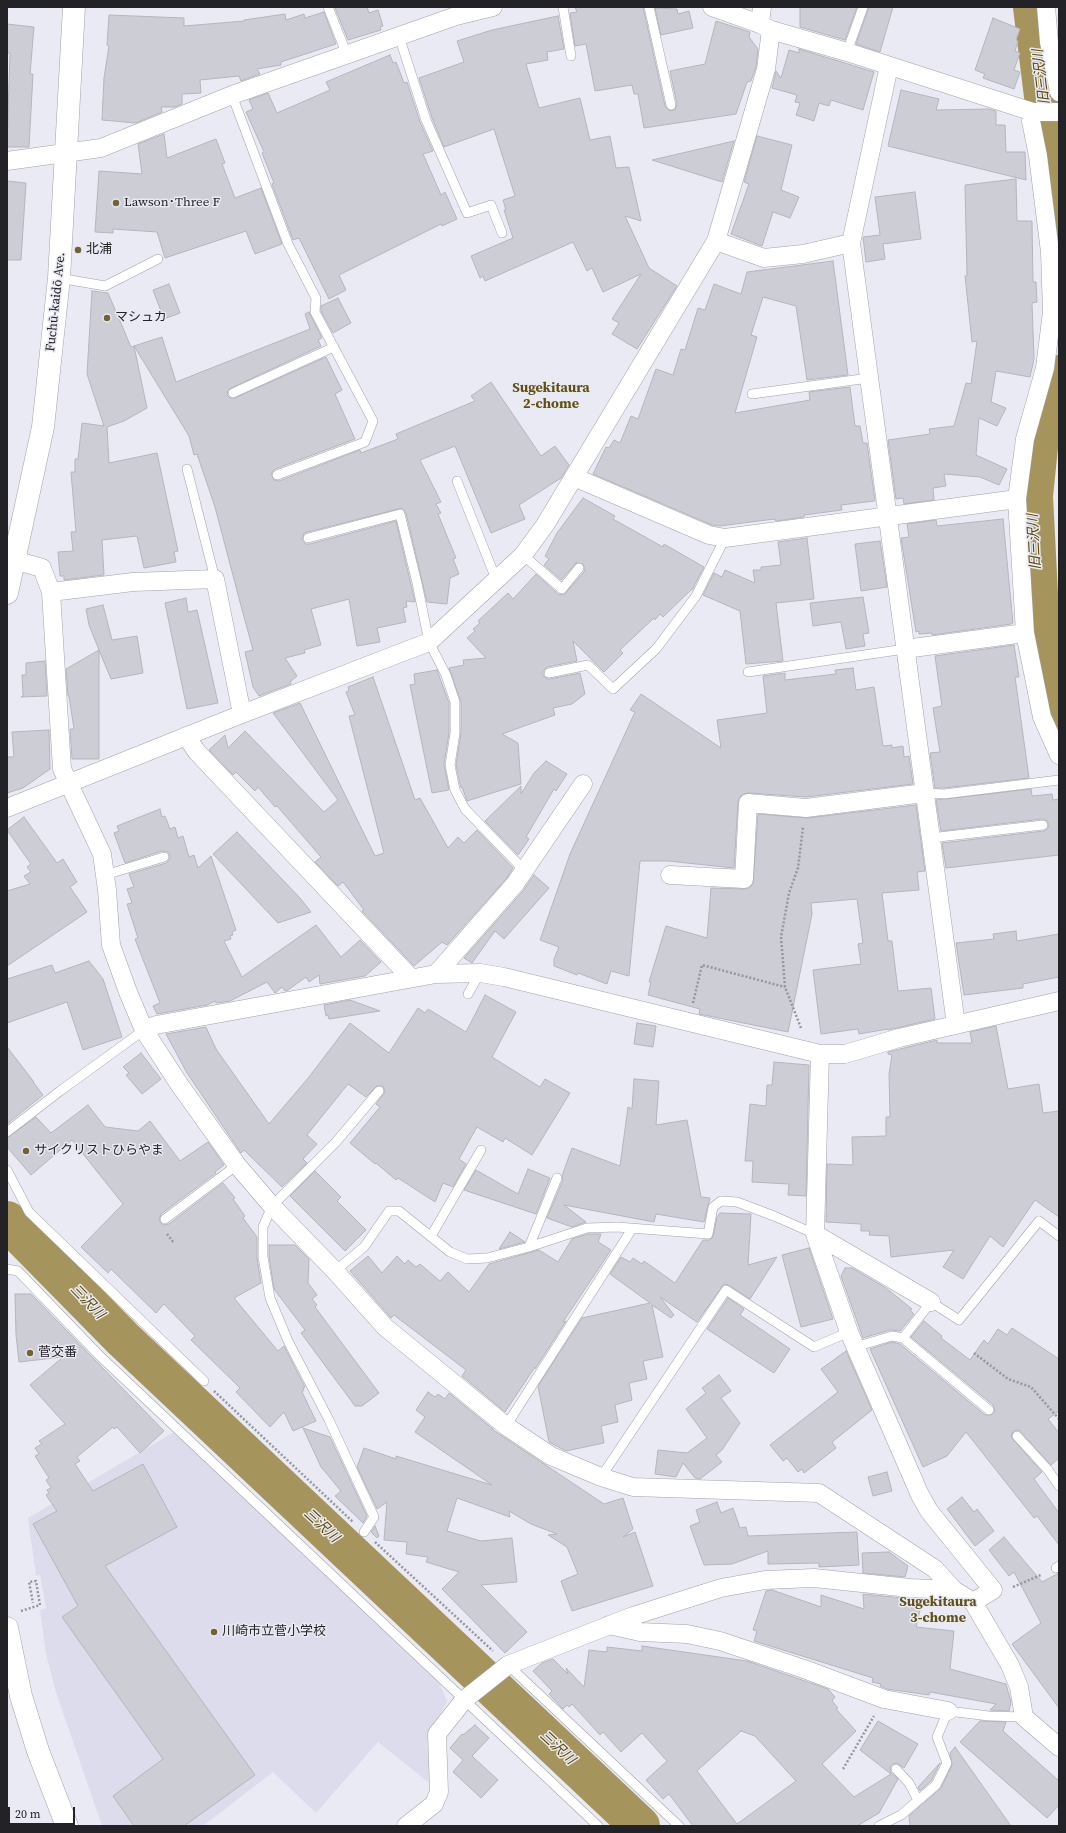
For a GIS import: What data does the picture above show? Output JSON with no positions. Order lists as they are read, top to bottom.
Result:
{
  "streets": {
    "main road": ["Fuchū-kaidō Ave."]
  },
  "districts": ["Sugekitaura 2-chome", "Sugekitaura 3-chome"],
  "water": ["旧三沢川", "三沢川"],
  "places": [
    "Lawson･Three F",
    "北浦",
    "マシュカ",
    "サイクリストひらやま",
    "菅交番",
    "川崎市立菅小学校"
  ],
  "scale_bar": "20 m"
}
